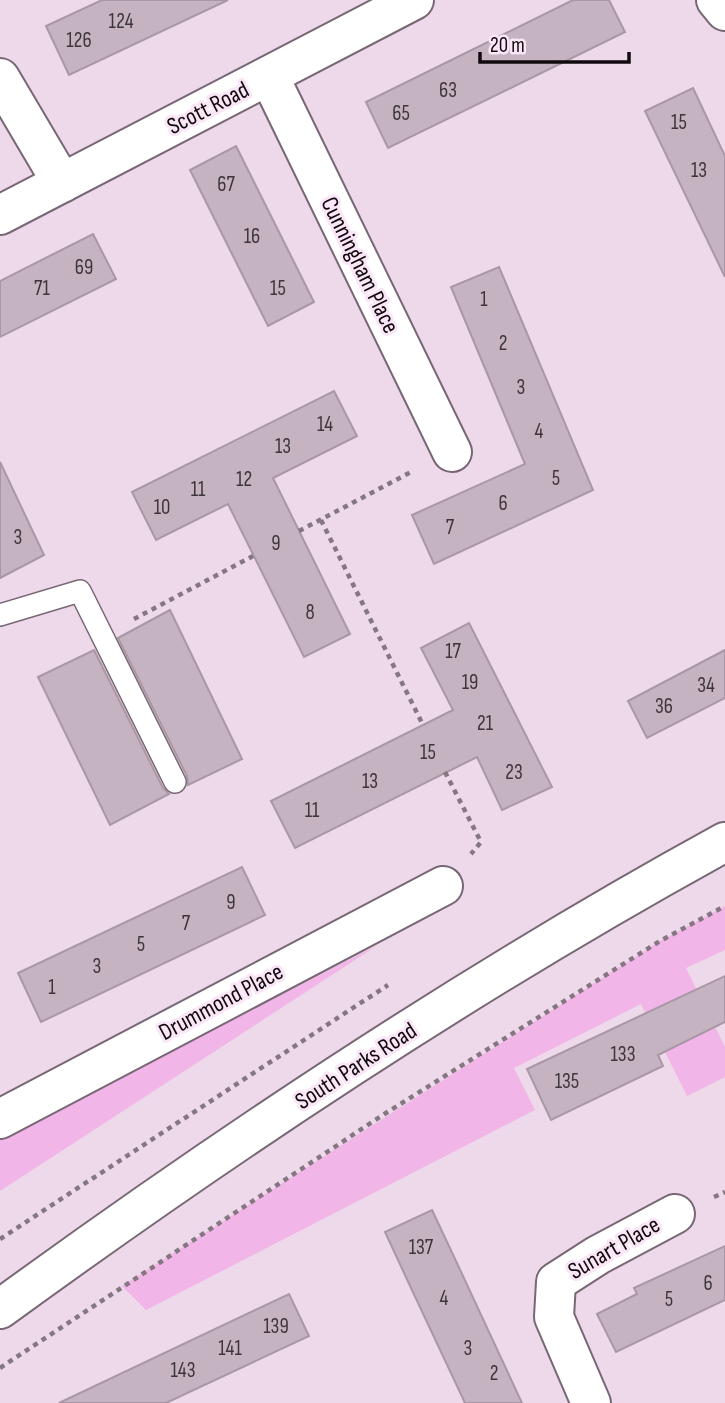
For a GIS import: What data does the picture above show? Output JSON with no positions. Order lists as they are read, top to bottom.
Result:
{
  "streets": {
    "street": [
      "Scott Road",
      "Cunningham Place",
      "Drummond Place",
      "South Parks Road",
      "Sunart Place"
    ]
  },
  "crossings": [
    ["Scott Road", "Cunningham Place"]
  ],
  "house_numbers": [
    "124",
    "126",
    "63",
    "65",
    "15",
    "13",
    "67",
    "16",
    "69",
    "71",
    "15",
    "1",
    "2",
    "3",
    "14",
    "4",
    "13",
    "5",
    "12",
    "11",
    "6",
    "10",
    "7",
    "3",
    "9",
    "8",
    "17",
    "19",
    "34",
    "36",
    "21",
    "15",
    "23",
    "13",
    "11",
    "9",
    "7",
    "5",
    "3",
    "1",
    "133",
    "135",
    "137",
    "6",
    "4",
    "5",
    "139",
    "141",
    "3",
    "143",
    "2"
  ],
  "scale_bar": "20 m"
}
